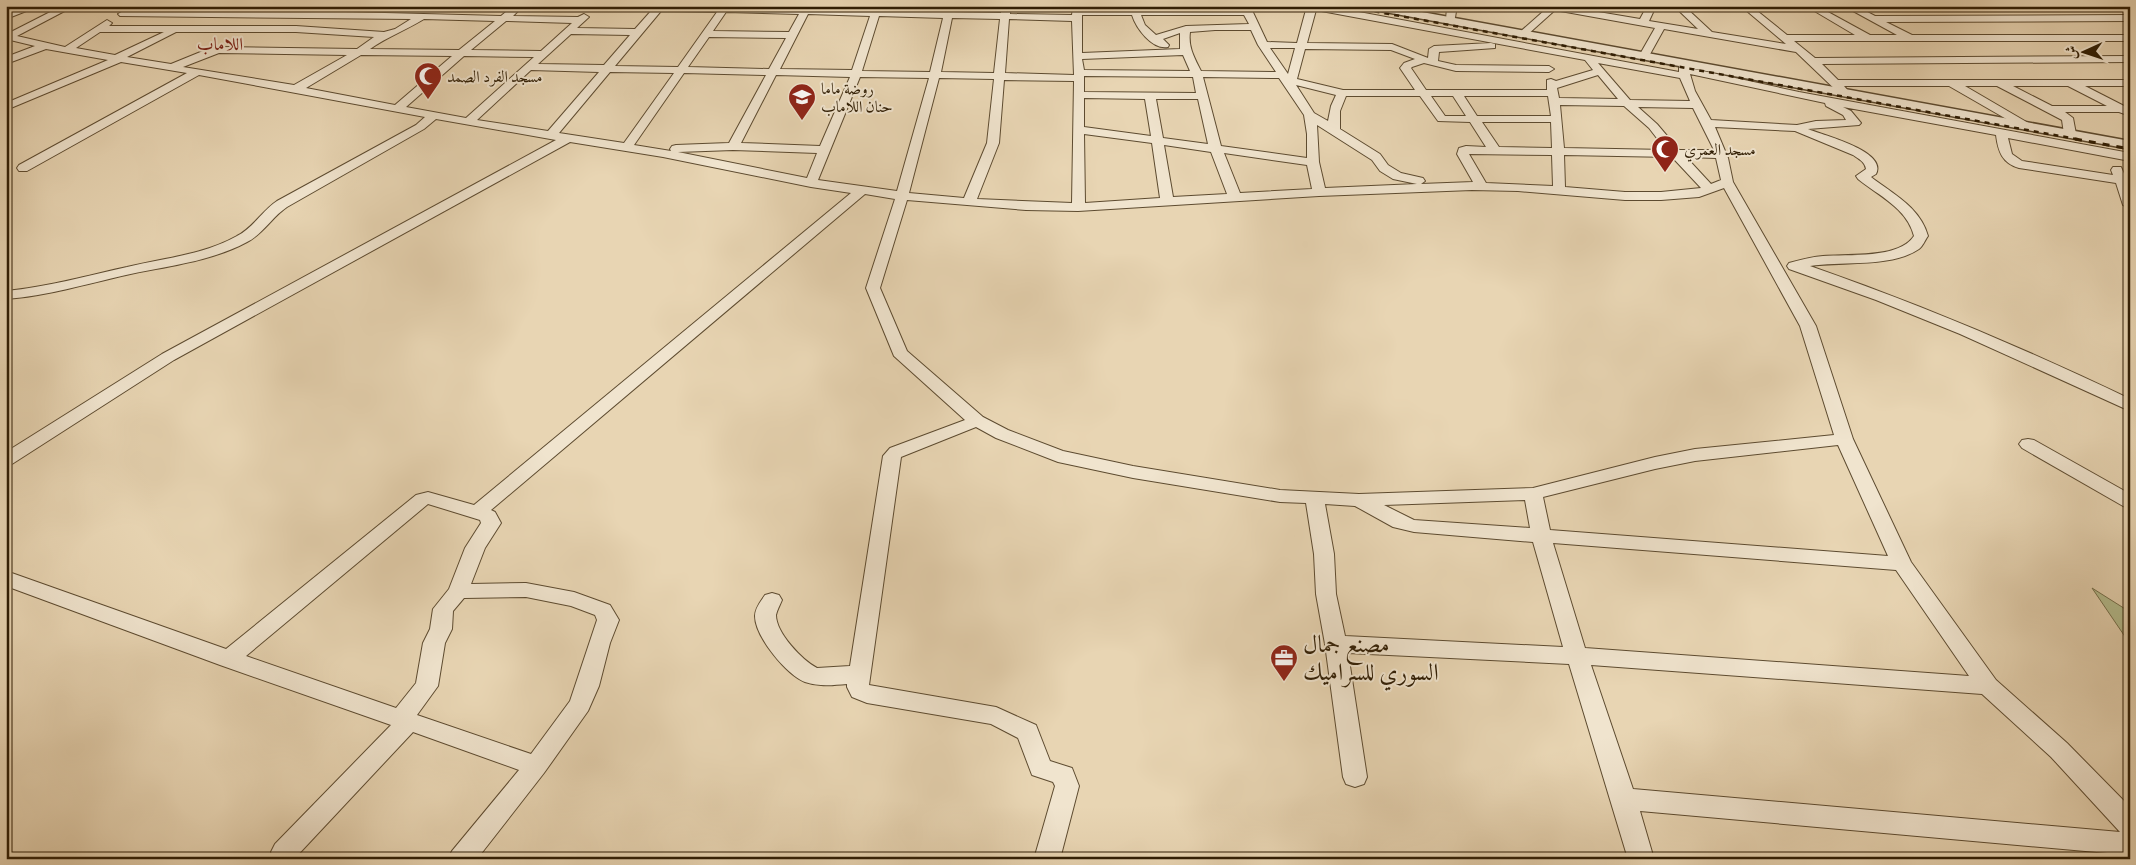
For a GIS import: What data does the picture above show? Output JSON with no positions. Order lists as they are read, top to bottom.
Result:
{
  "districts": ["اللاماب"],
  "places": {
    "mosque": ["مسجد الفرد الصمد", "مسجد العمري"],
    "school or university": ["روضة ماما حنان اللاماب"],
    "office": ["مصنع جمال السوري للسراميك"]
  },
  "north": "left"
}
